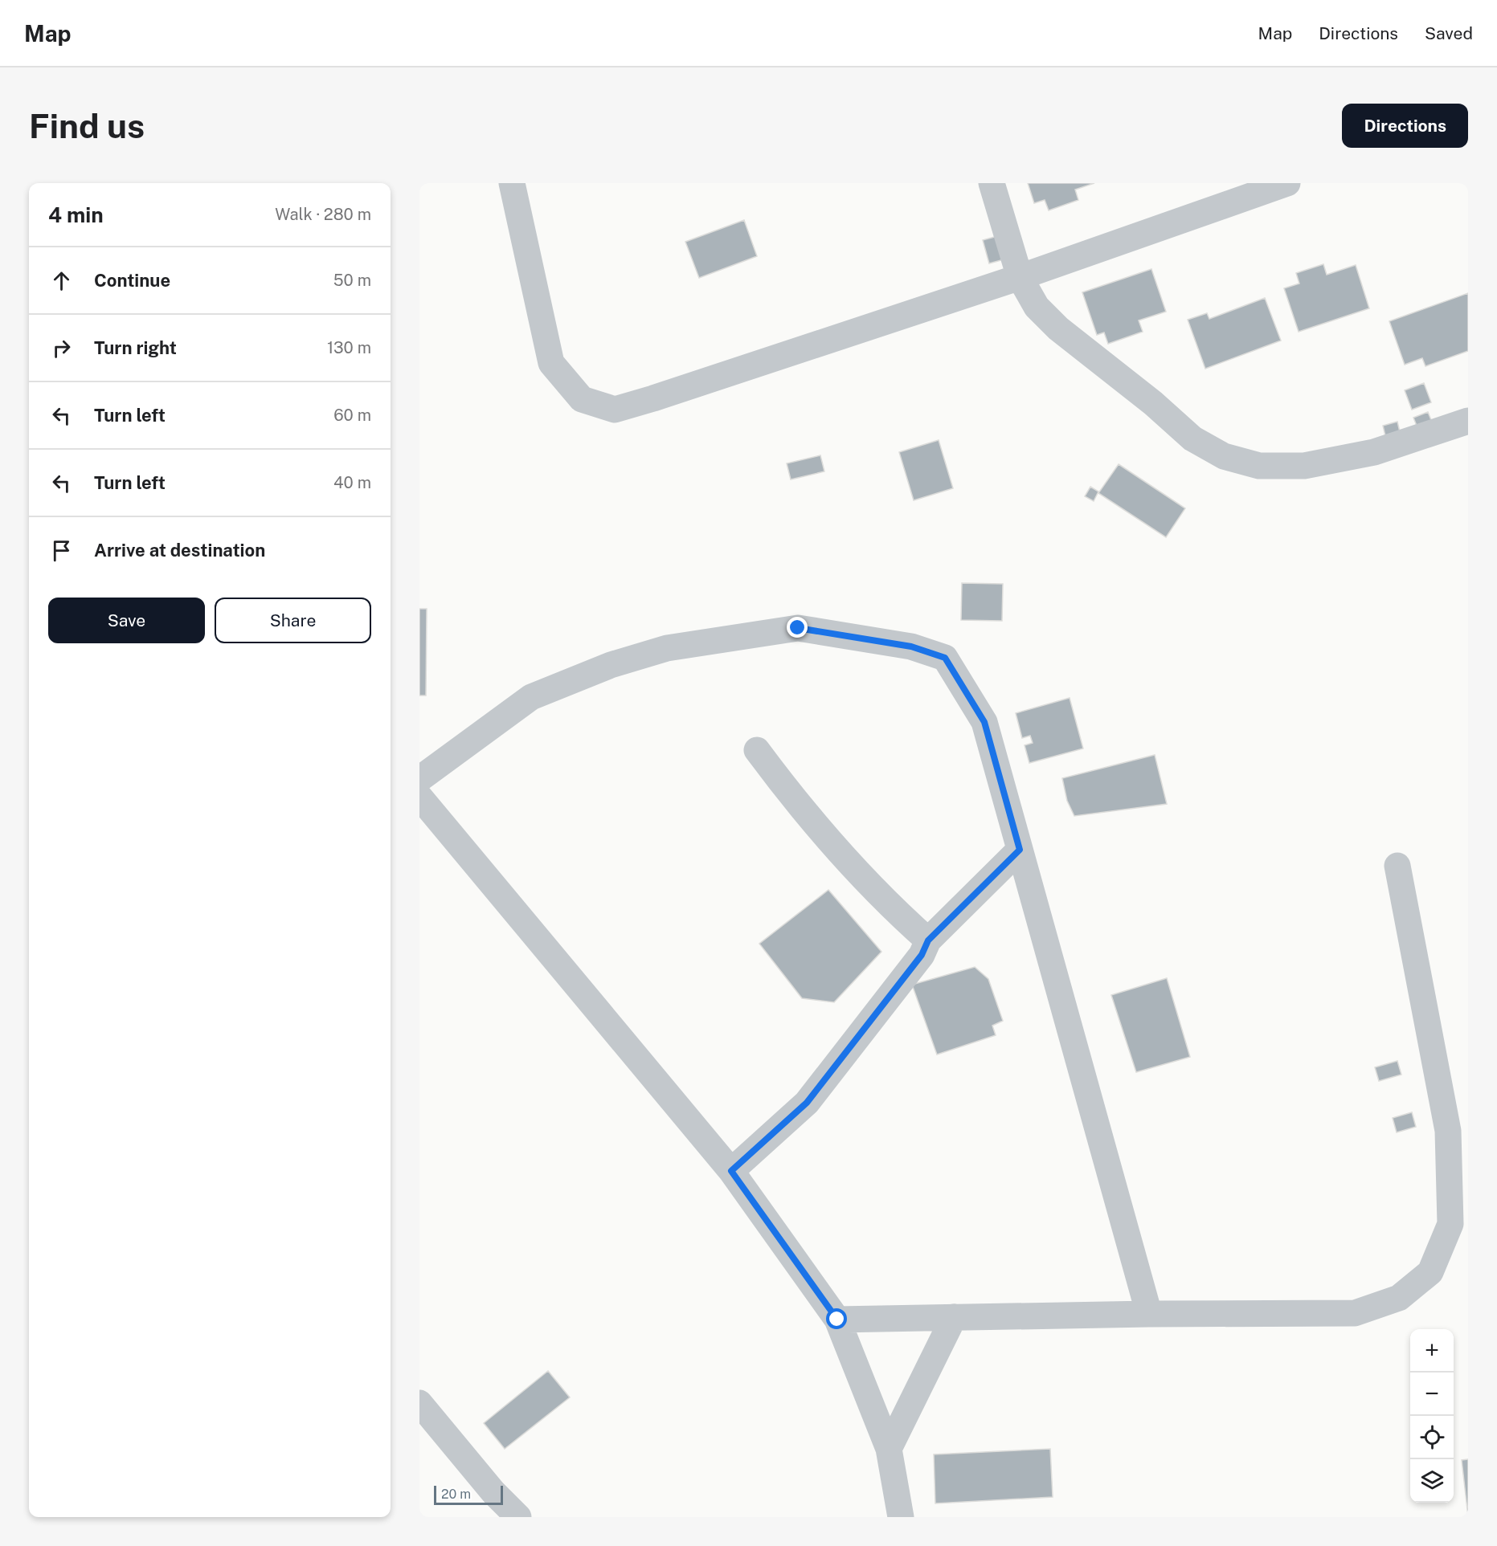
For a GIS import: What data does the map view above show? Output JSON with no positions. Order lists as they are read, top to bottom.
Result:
{
  "scale_bar": "20 m",
  "page": {
    "header": "Map",
    "nav": ["Map", "Directions", "Saved"],
    "buttons": [
      "Directions",
      ["Save", "Share"]
    ],
    "title": "Find us",
    "heading": ["4 min", "Walk · 280 m"],
    "list": [
      ["Continue", "50 m"],
      ["Turn right", "130 m"],
      ["Turn left", "60 m"],
      ["Turn left", "40 m"],
      "Arrive at destination"
    ],
    "map_buttons": ["+", "−"],
    "scale": "20 m"
  }
}
